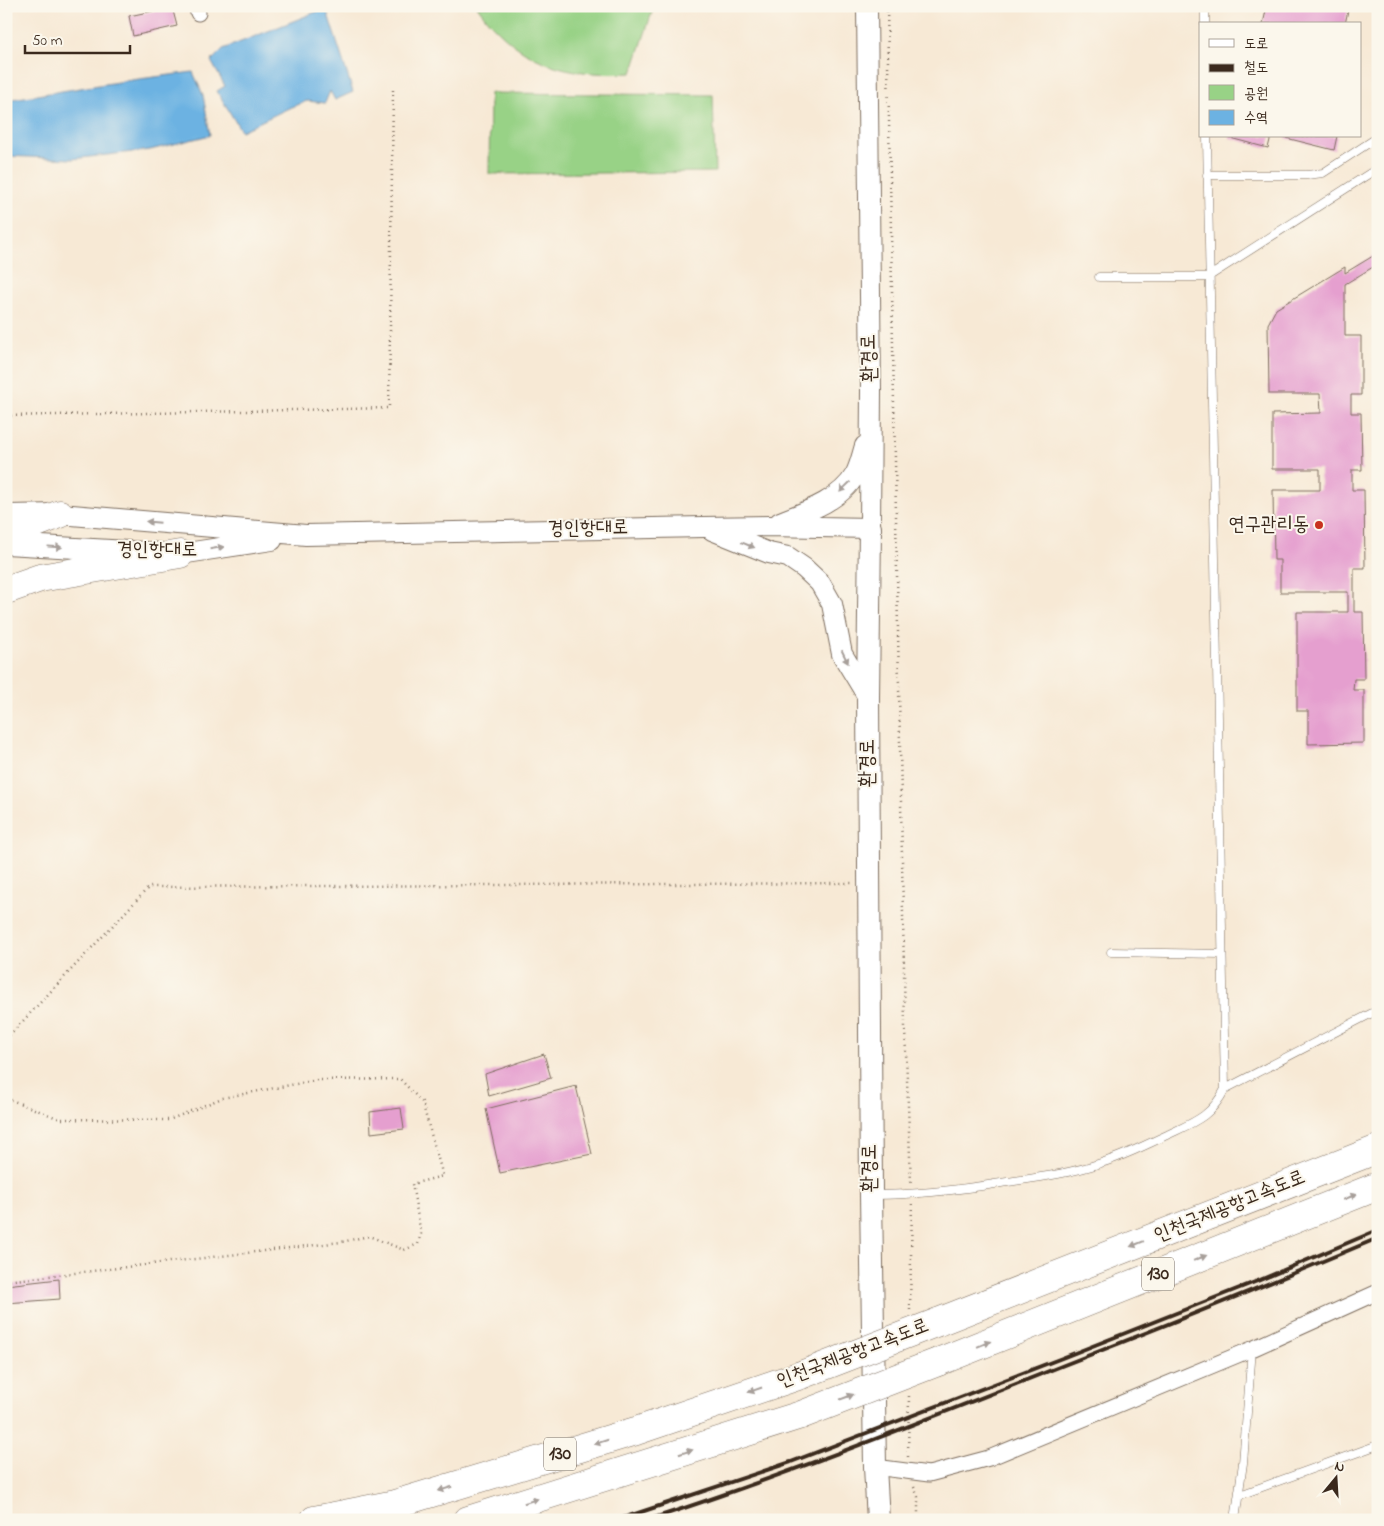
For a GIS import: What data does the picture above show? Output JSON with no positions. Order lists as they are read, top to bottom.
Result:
{
  "streets": {
    "highway": ["인천국제공항고속도로", "130"],
    "main road": ["환경로"],
    "street": ["경인항대로"]
  },
  "crossings": [
    ["환경로", "경인항대로"]
  ],
  "places": ["연구관리동"],
  "legend": [
    "도로",
    "철도",
    "공원",
    "수역"
  ],
  "scale_bar": "50 m",
  "north": "top"
}
